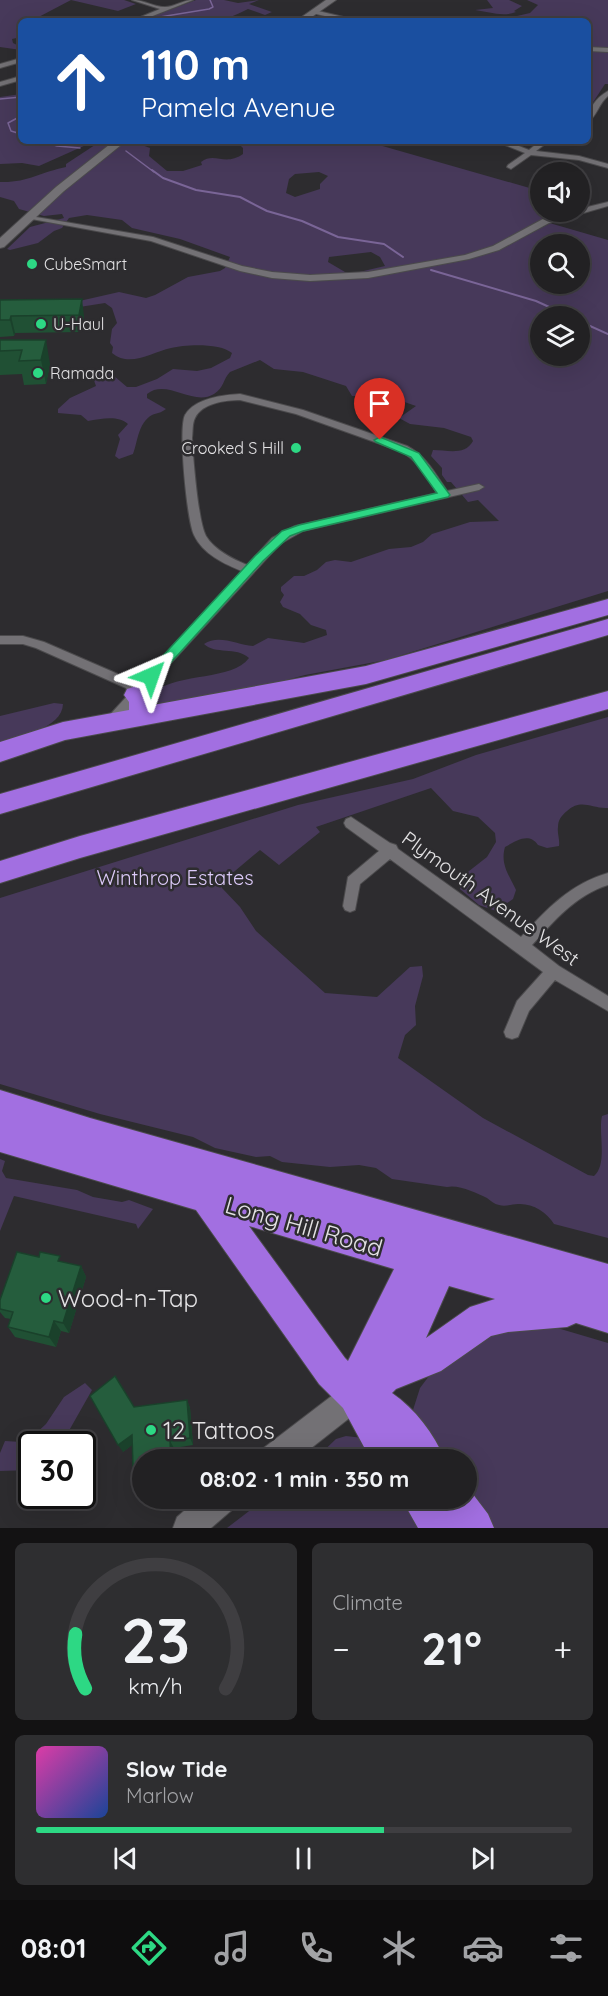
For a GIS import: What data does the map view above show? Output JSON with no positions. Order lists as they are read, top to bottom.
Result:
{
  "streets": {
    "highway": ["Long Hill Road"],
    "street": ["Plymouth Avenue West"]
  },
  "parks": ["Winthrop Estates"],
  "places": [
    "CubeSmart",
    "U-Haul",
    "Ramada",
    "Crooked S Hill",
    "Wood-n-Tap",
    "12 Tattoos"
  ],
  "page": {
    "turn": ["110 m", "Pamela Avenue"],
    "limit": "30",
    "trip": "08:02 · 1 min · 350 m",
    "tile": "Climate",
    "heat": ["−", "21°", "+"],
    "song": ["Slow Tide", "Marlow"],
    "tabs": "08:01",
    "gauge": ["23", "km/h"]
  }
}
